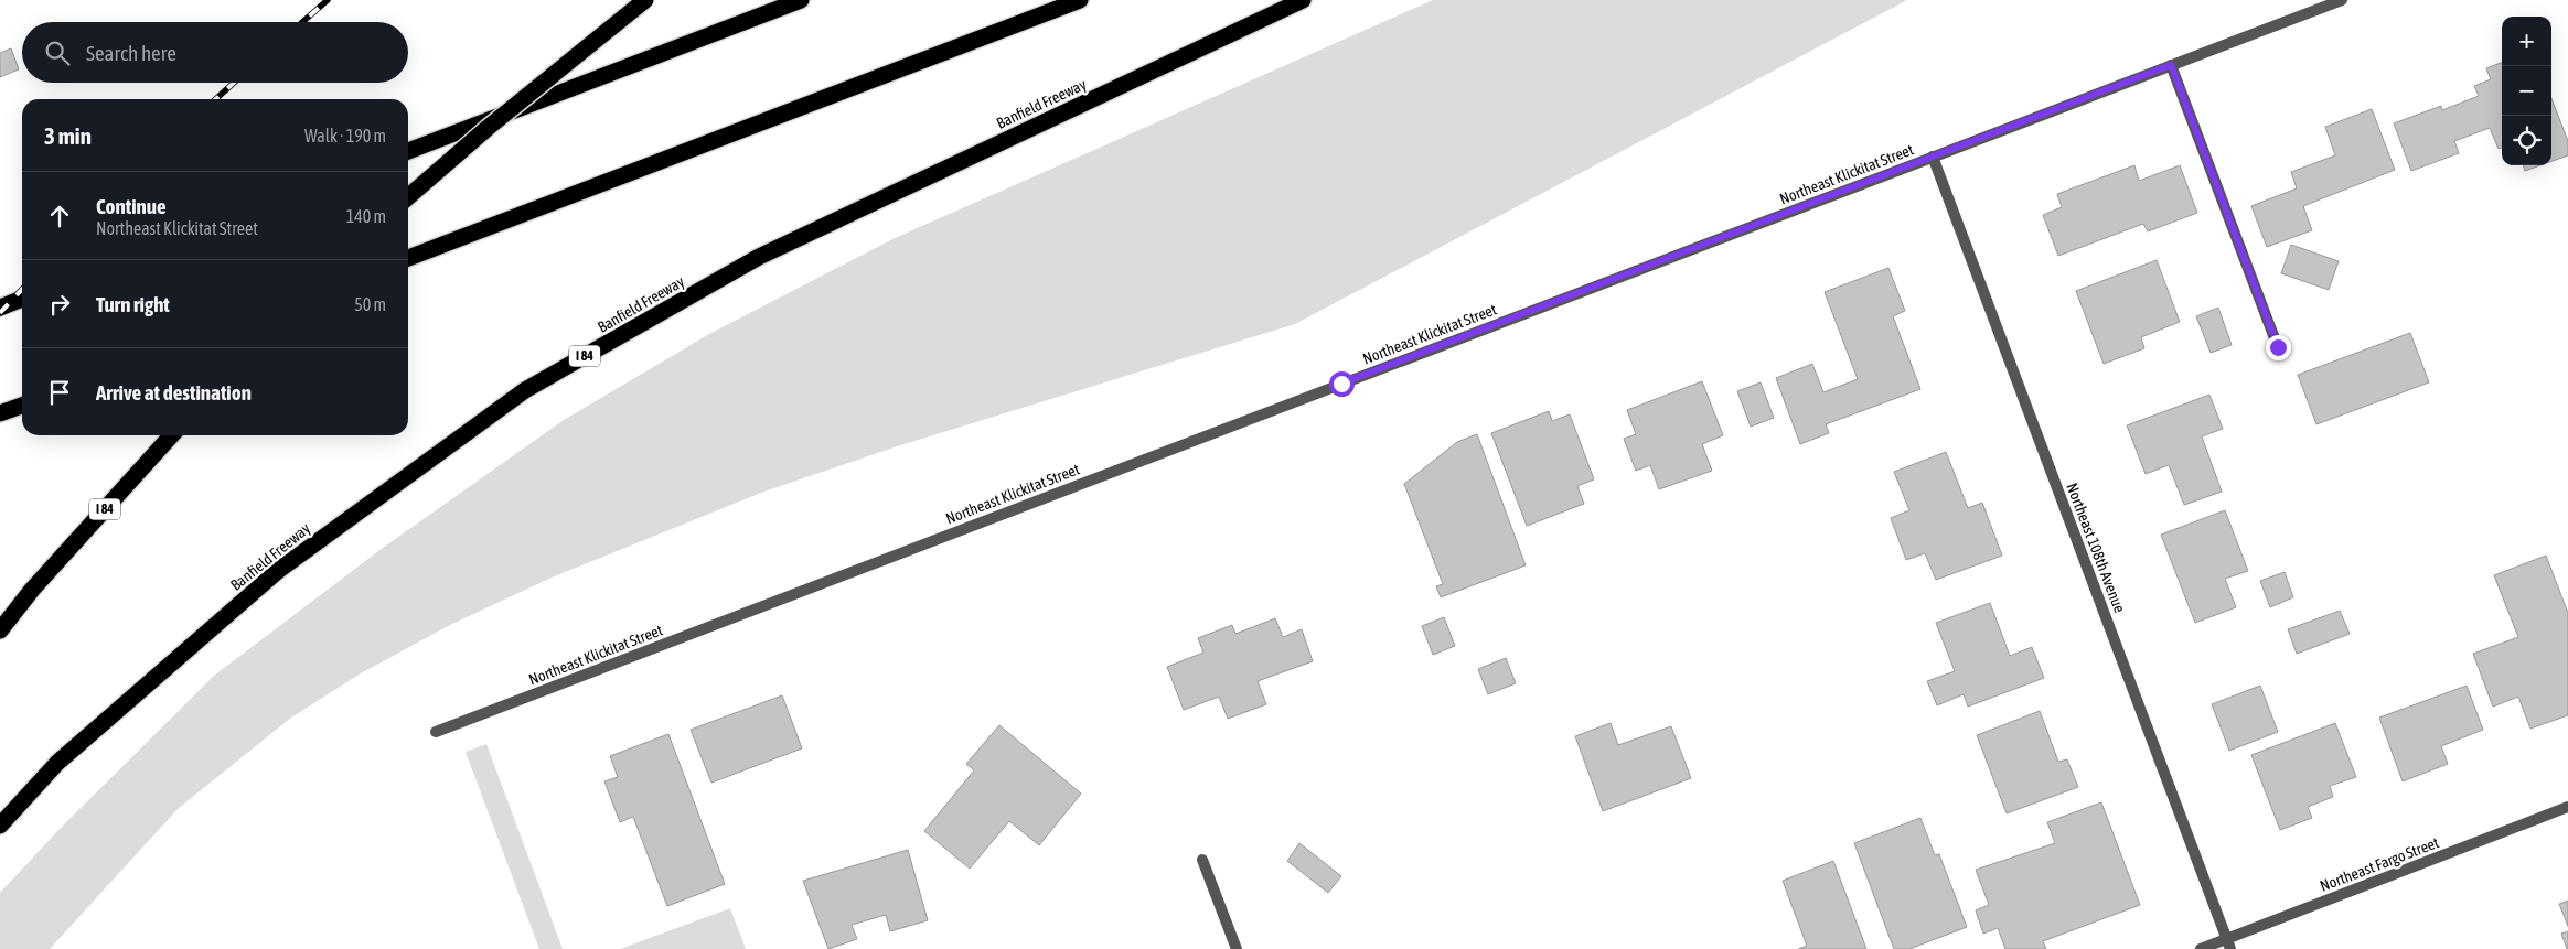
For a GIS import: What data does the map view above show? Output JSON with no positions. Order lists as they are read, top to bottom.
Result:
{
  "streets": {
    "highway": ["Banfield Freeway", "I 84"],
    "street": ["Northeast Klickitat Street", "Northeast 108th Avenue", "Northeast Fargo Street"]
  },
  "crossings": [
    ["Northeast Klickitat Street", "Northeast 108th Avenue"],
    ["Northeast 108th Avenue", "Northeast Fargo Street"]
  ],
  "page": {
    "map_buttons": ["+", "−"],
    "search": "Search here",
    "heading": ["3 min", "Walk · 190 m"],
    "list": [
      ["Continue", "Northeast Klickitat Street", "140 m"],
      ["Turn right", "50 m"],
      "Arrive at destination"
    ]
  }
}
